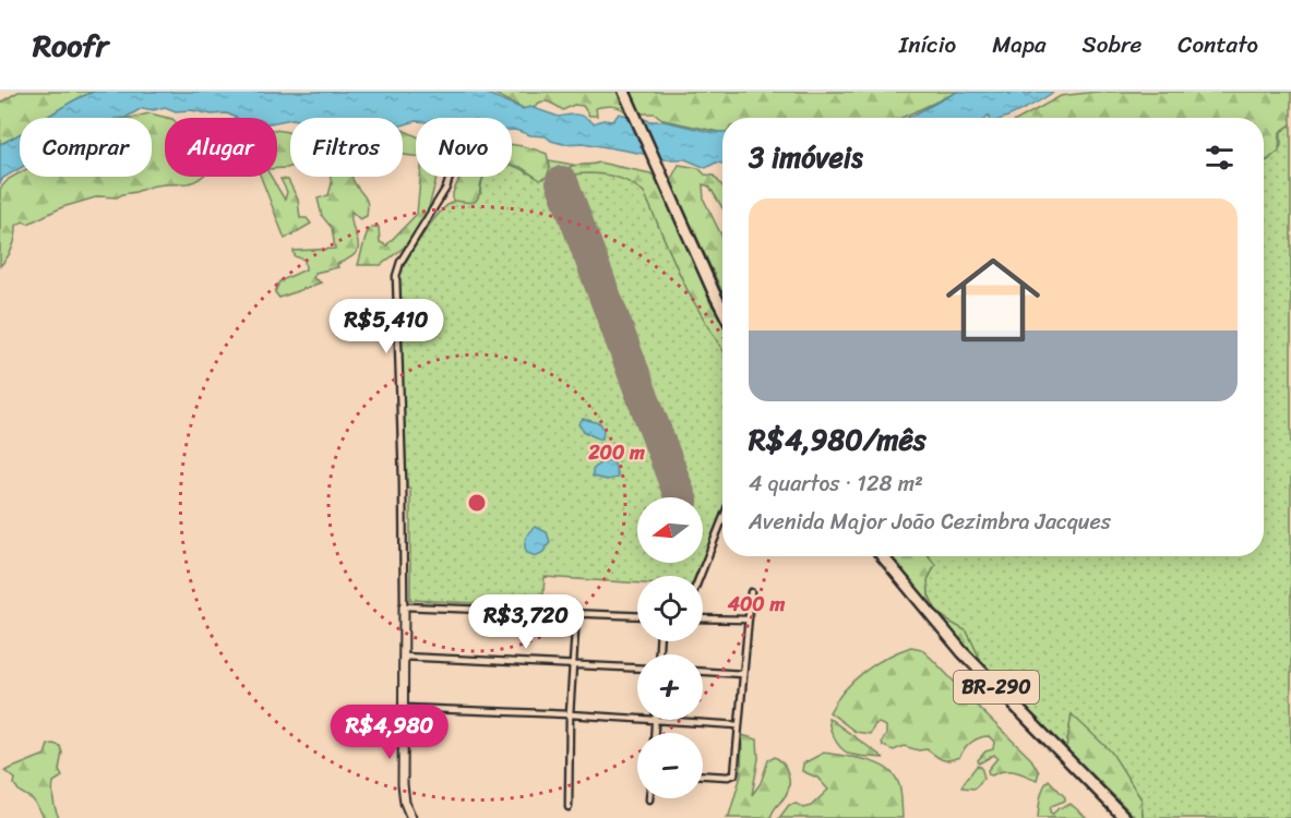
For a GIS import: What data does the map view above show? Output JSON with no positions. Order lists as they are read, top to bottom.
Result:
{
  "streets": {
    "highway": ["BR-290"]
  },
  "north": "left",
  "page": {
    "header": "Roofr",
    "nav": [
      "Início",
      "Mapa",
      "Sobre",
      "Contato"
    ],
    "chip": [
      "Comprar",
      "Alugar",
      "Filtros",
      "Novo"
    ],
    "heading": "3 imóveis",
    "list": [
      {
        "name": "R$4,980/mês",
        "note": "4 quartos · 128 m² · Avenida Major João Cezimbra Jacques"
      }
    ],
    "price": ["R$5,410", "R$3,720", "R$4,980"],
    "map_buttons": ["+", "−"]
  },
  "rings": ["200 m", "400 m"]
}
